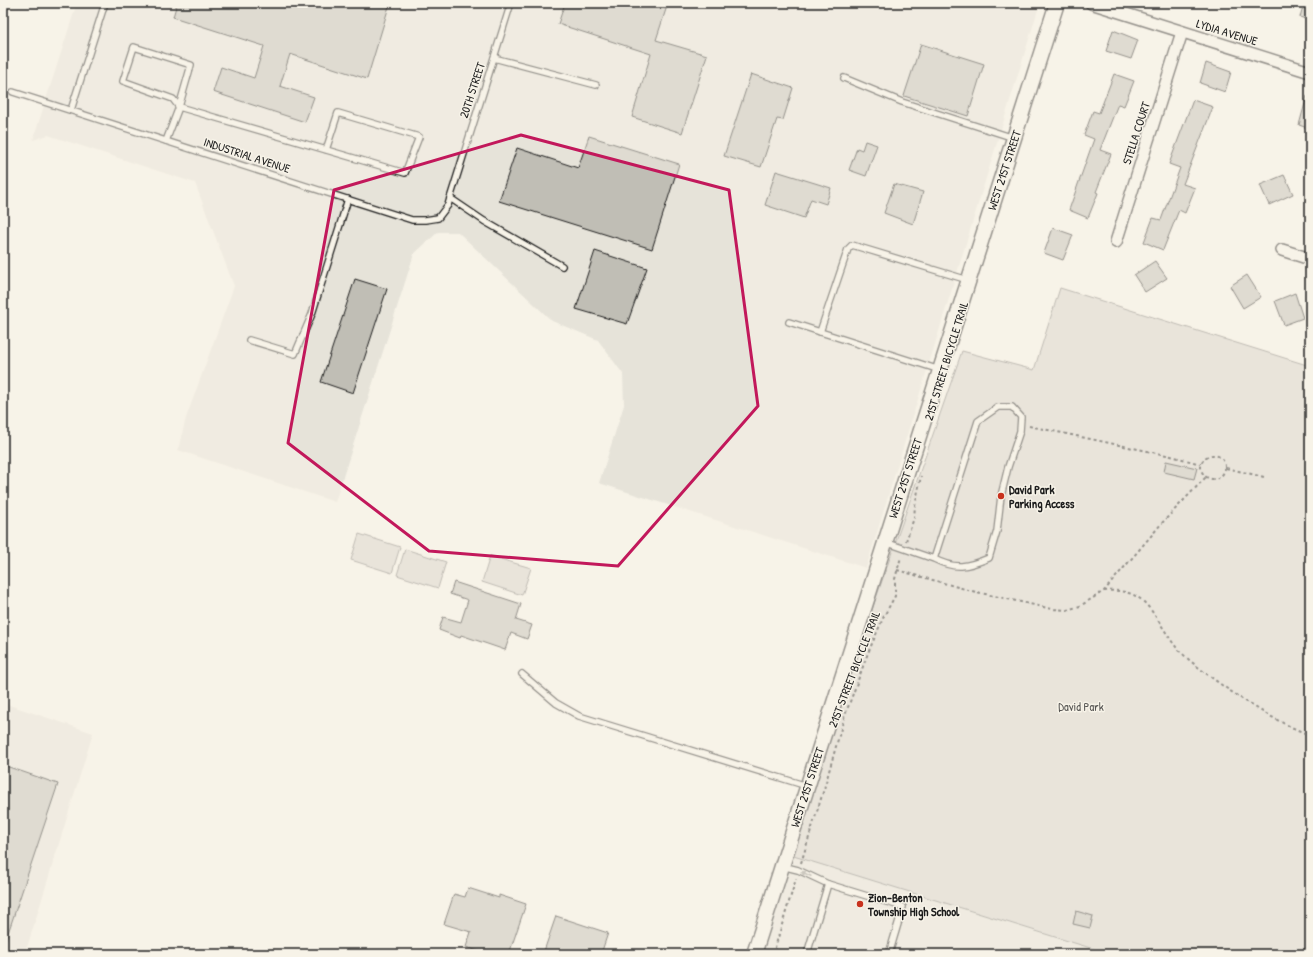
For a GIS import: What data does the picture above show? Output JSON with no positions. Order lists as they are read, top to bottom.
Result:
{
  "streets": {
    "street": ["LYDIA AVENUE", "STELLA COURT", "WEST 21ST STREET"],
    "lane": ["20TH STREET", "INDUSTRIAL AVENUE"],
    "path": ["21ST STREET BICYCLE TRAIL"]
  },
  "crossings": [
    ["LYDIA AVENUE", "STELLA COURT"],
    ["20TH STREET", "INDUSTRIAL AVENUE"]
  ],
  "parks": ["David Park"],
  "places": ["David Park Parking Access", "Zion-Benton Township High School"]
}
